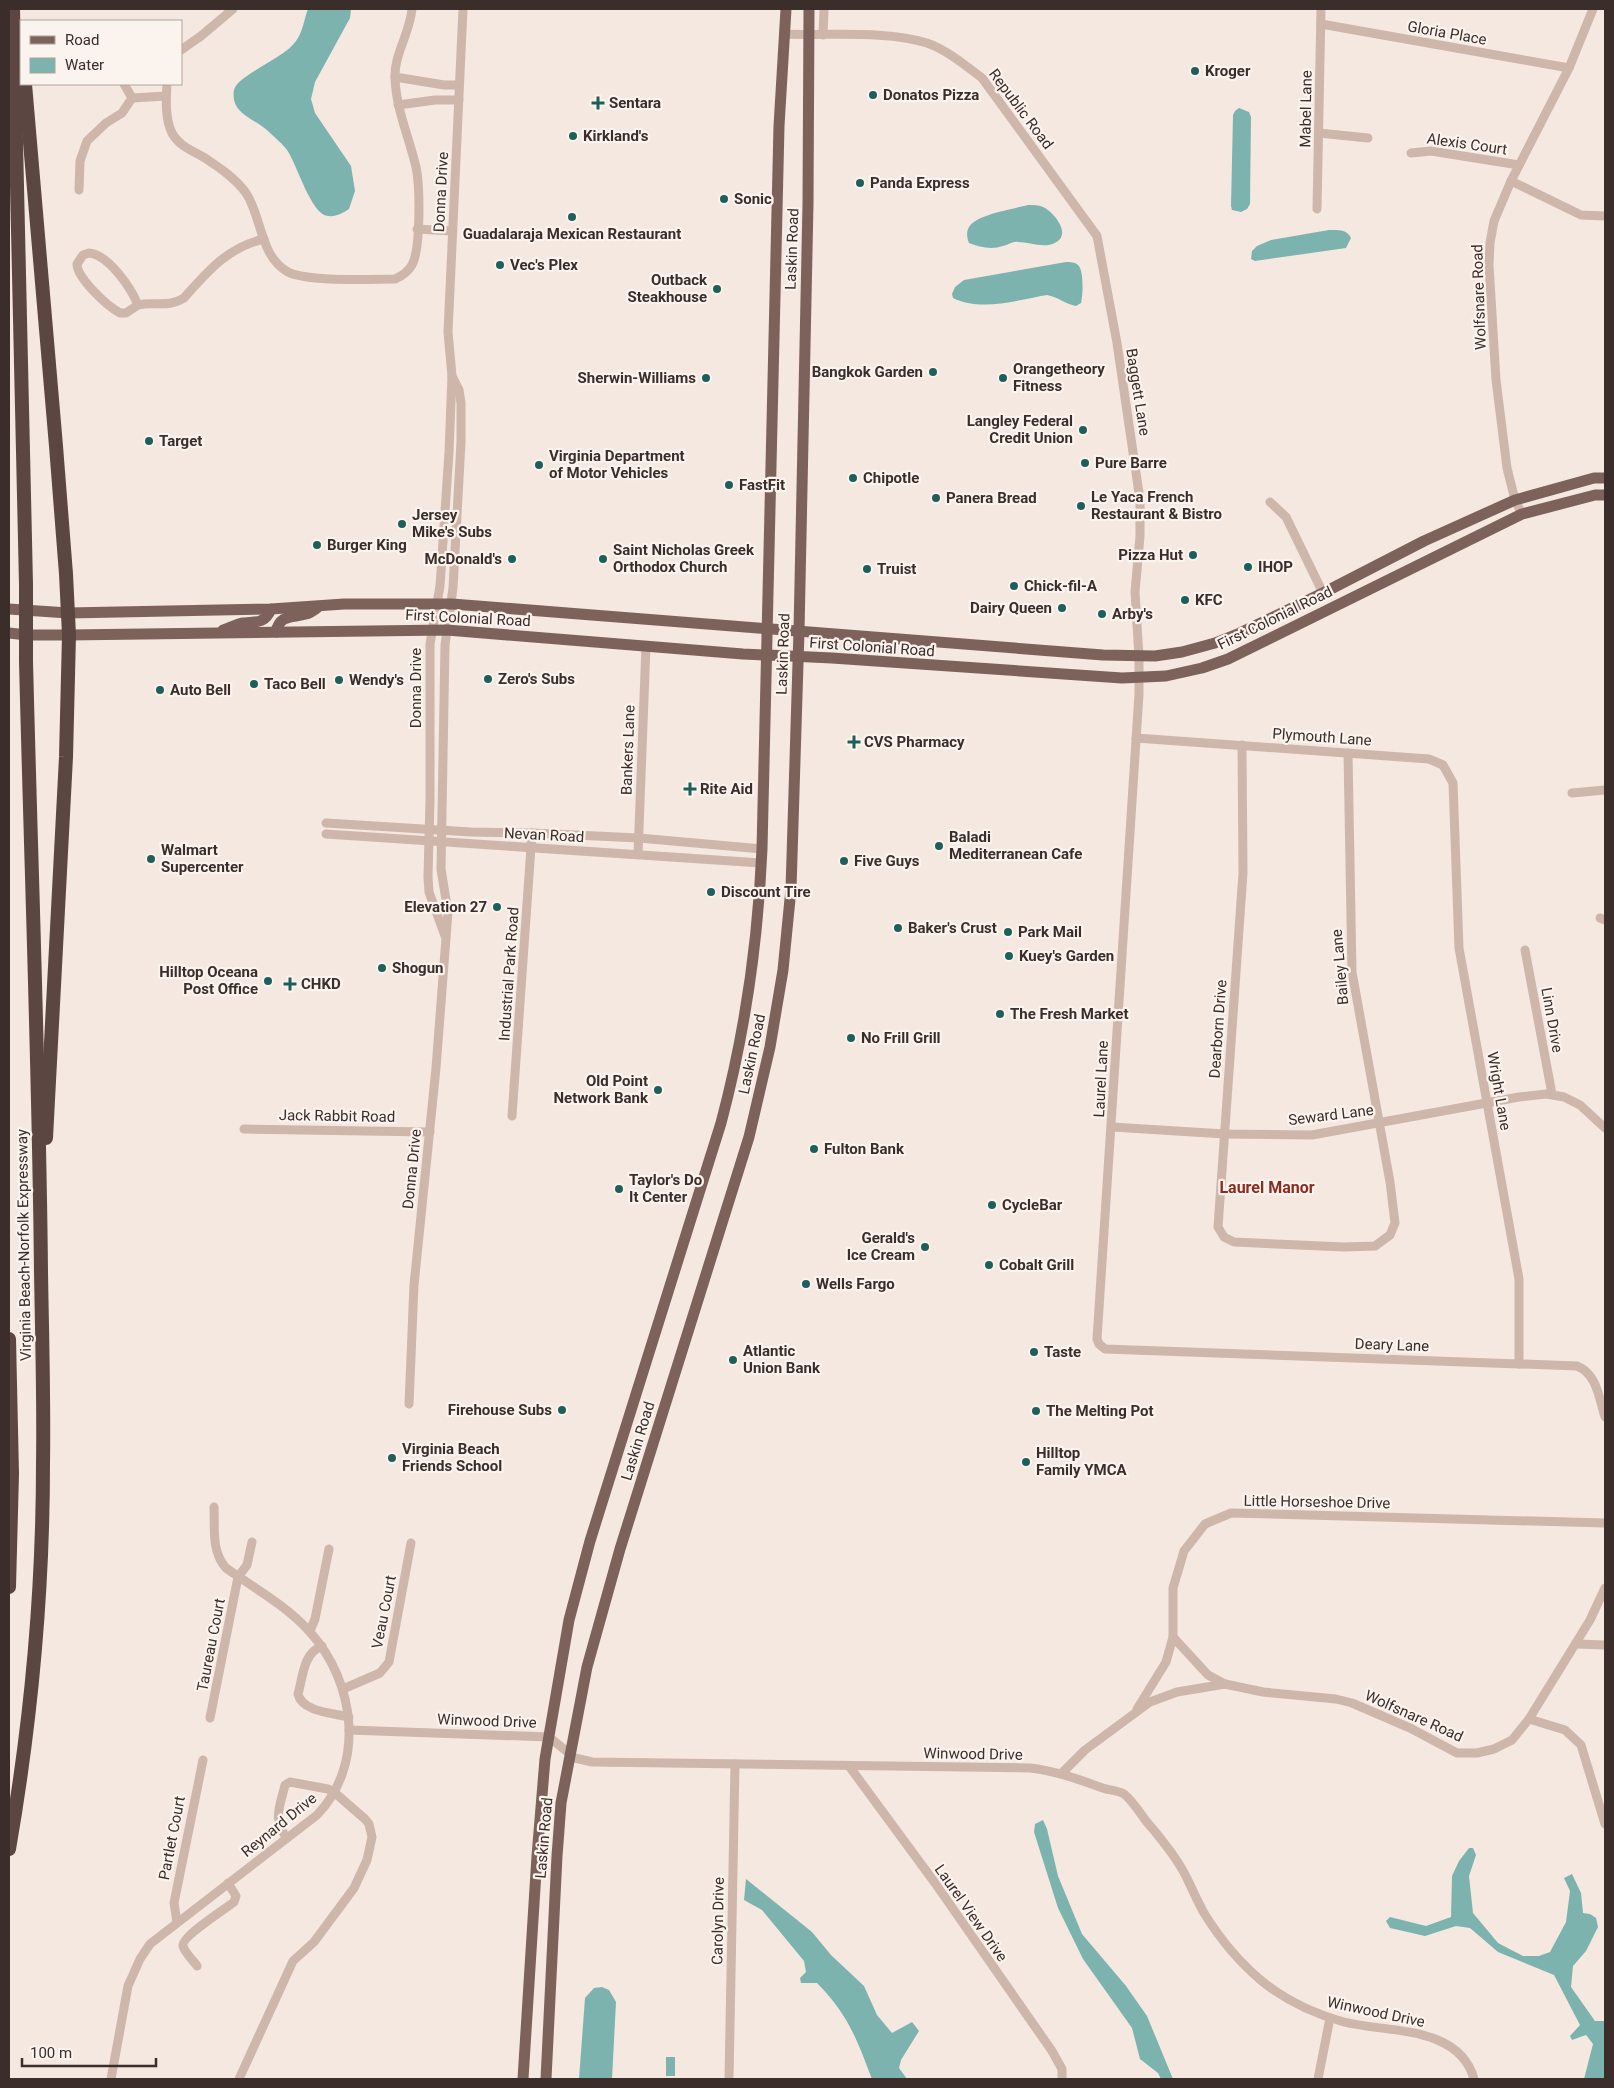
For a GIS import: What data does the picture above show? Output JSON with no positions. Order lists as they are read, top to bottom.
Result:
{
  "streets": {
    "highway": ["Virginia Beach-Norfolk Expressway"],
    "main road": ["Laskin Road", "First Colonial Road"],
    "street": [
      "Gloria Place",
      "Republic Road",
      "Mabel Lane",
      "Alexis Court",
      "Donna Drive",
      "Wolfsnare Road",
      "Baggett Lane",
      "Plymouth Lane",
      "Bankers Lane",
      "Nevan Road",
      "Bailey Lane",
      "Industrial Park Road",
      "Linn Drive",
      "Dearborn Drive",
      "Laurel Lane",
      "Wright Lane",
      "Seward Lane",
      "Jack Rabbit Road",
      "Deary Lane",
      "Little Horseshoe Drive",
      "Veau Court",
      "Taureau Court",
      "Winwood Drive",
      "Reynard Drive",
      "Partlet Court",
      "Laurel View Drive",
      "Carolyn Drive"
    ]
  },
  "crossings": [
    ["Gloria Place", "Mabel Lane"],
    ["Gloria Place", "Wolfsnare Road"],
    ["Republic Road", "Laskin Road"],
    ["Republic Road", "Baggett Lane"],
    ["Alexis Court", "Wolfsnare Road"],
    ["Donna Drive", "First Colonial Road"],
    ["Donna Drive", "Nevan Road"],
    ["Donna Drive", "Jack Rabbit Road"],
    ["Laskin Road", "First Colonial Road"],
    ["Laskin Road", "Nevan Road"],
    ["Laskin Road", "Winwood Drive"],
    ["Wolfsnare Road", "First Colonial Road"],
    ["Wolfsnare Road", "Little Horseshoe Drive"],
    ["Wolfsnare Road", "Winwood Drive"],
    ["Baggett Lane", "First Colonial Road"],
    ["Baggett Lane", "Laurel Lane"],
    ["First Colonial Road", "Bankers Lane"],
    ["First Colonial Road", "Laurel Lane"],
    ["Plymouth Lane", "Bailey Lane"],
    ["Plymouth Lane", "Dearborn Drive"],
    ["Plymouth Lane", "Laurel Lane"],
    ["Plymouth Lane", "Wright Lane"],
    ["Bankers Lane", "Nevan Road"],
    ["Nevan Road", "Industrial Park Road"],
    ["Bailey Lane", "Dearborn Drive"],
    ["Bailey Lane", "Seward Lane"],
    ["Linn Drive", "Seward Lane"],
    ["Dearborn Drive", "Seward Lane"],
    ["Laurel Lane", "Seward Lane"],
    ["Laurel Lane", "Deary Lane"],
    ["Wright Lane", "Seward Lane"],
    ["Wright Lane", "Deary Lane"],
    ["Veau Court", "Reynard Drive"],
    ["Taureau Court", "Reynard Drive"],
    ["Winwood Drive", "Reynard Drive"],
    ["Winwood Drive", "Laurel View Drive"],
    ["Winwood Drive", "Carolyn Drive"],
    ["Reynard Drive", "Partlet Court"]
  ],
  "districts": ["Laurel Manor"],
  "places": {
    "other": [
      "Kroger",
      "Donatos Pizza",
      "Kirkland's",
      "Panda Express",
      "Sonic",
      "Guadalaraja Mexican Restaurant",
      "Vec's Plex",
      "Outback Steakhouse",
      "Bangkok Garden",
      "Sherwin-Williams",
      "Orangetheory Fitness",
      "Langley Federal Credit Union",
      "Target",
      "Pure Barre",
      "Virginia Department of Motor Vehicles",
      "Chipotle",
      "FastFit",
      "Panera Bread",
      "Le Yaca French Restaurant & Bistro",
      "Jersey Mike's Subs",
      "Burger King",
      "Pizza Hut",
      "McDonald's",
      "Saint Nicholas Greek Orthodox Church",
      "IHOP",
      "Truist",
      "Chick-fil-A",
      "KFC",
      "Dairy Queen",
      "Arby's",
      "Zero's Subs",
      "Wendy's",
      "Taco Bell",
      "Auto Bell",
      "Baladi Mediterranean Cafe",
      "Walmart Supercenter",
      "Five Guys",
      "Discount Tire",
      "Elevation 27",
      "Baker's Crust",
      "Park Mail",
      "Kuey's Garden",
      "Shogun",
      "Hilltop Oceana Post Office",
      "The Fresh Market",
      "No Frill Grill",
      "Old Point Network Bank",
      "Fulton Bank",
      "Taylor's Do It Center",
      "CycleBar",
      "Gerald's Ice Cream",
      "Cobalt Grill",
      "Wells Fargo",
      "Taste",
      "Atlantic Union Bank",
      "Firehouse Subs",
      "The Melting Pot",
      "Virginia Beach Friends School",
      "Hilltop Family YMCA"
    ],
    "health": [
      "Sentara",
      "CVS Pharmacy",
      "Rite Aid",
      "CHKD"
    ]
  },
  "legend": ["Road", "Water"],
  "scale_bar": "100 m"
}
